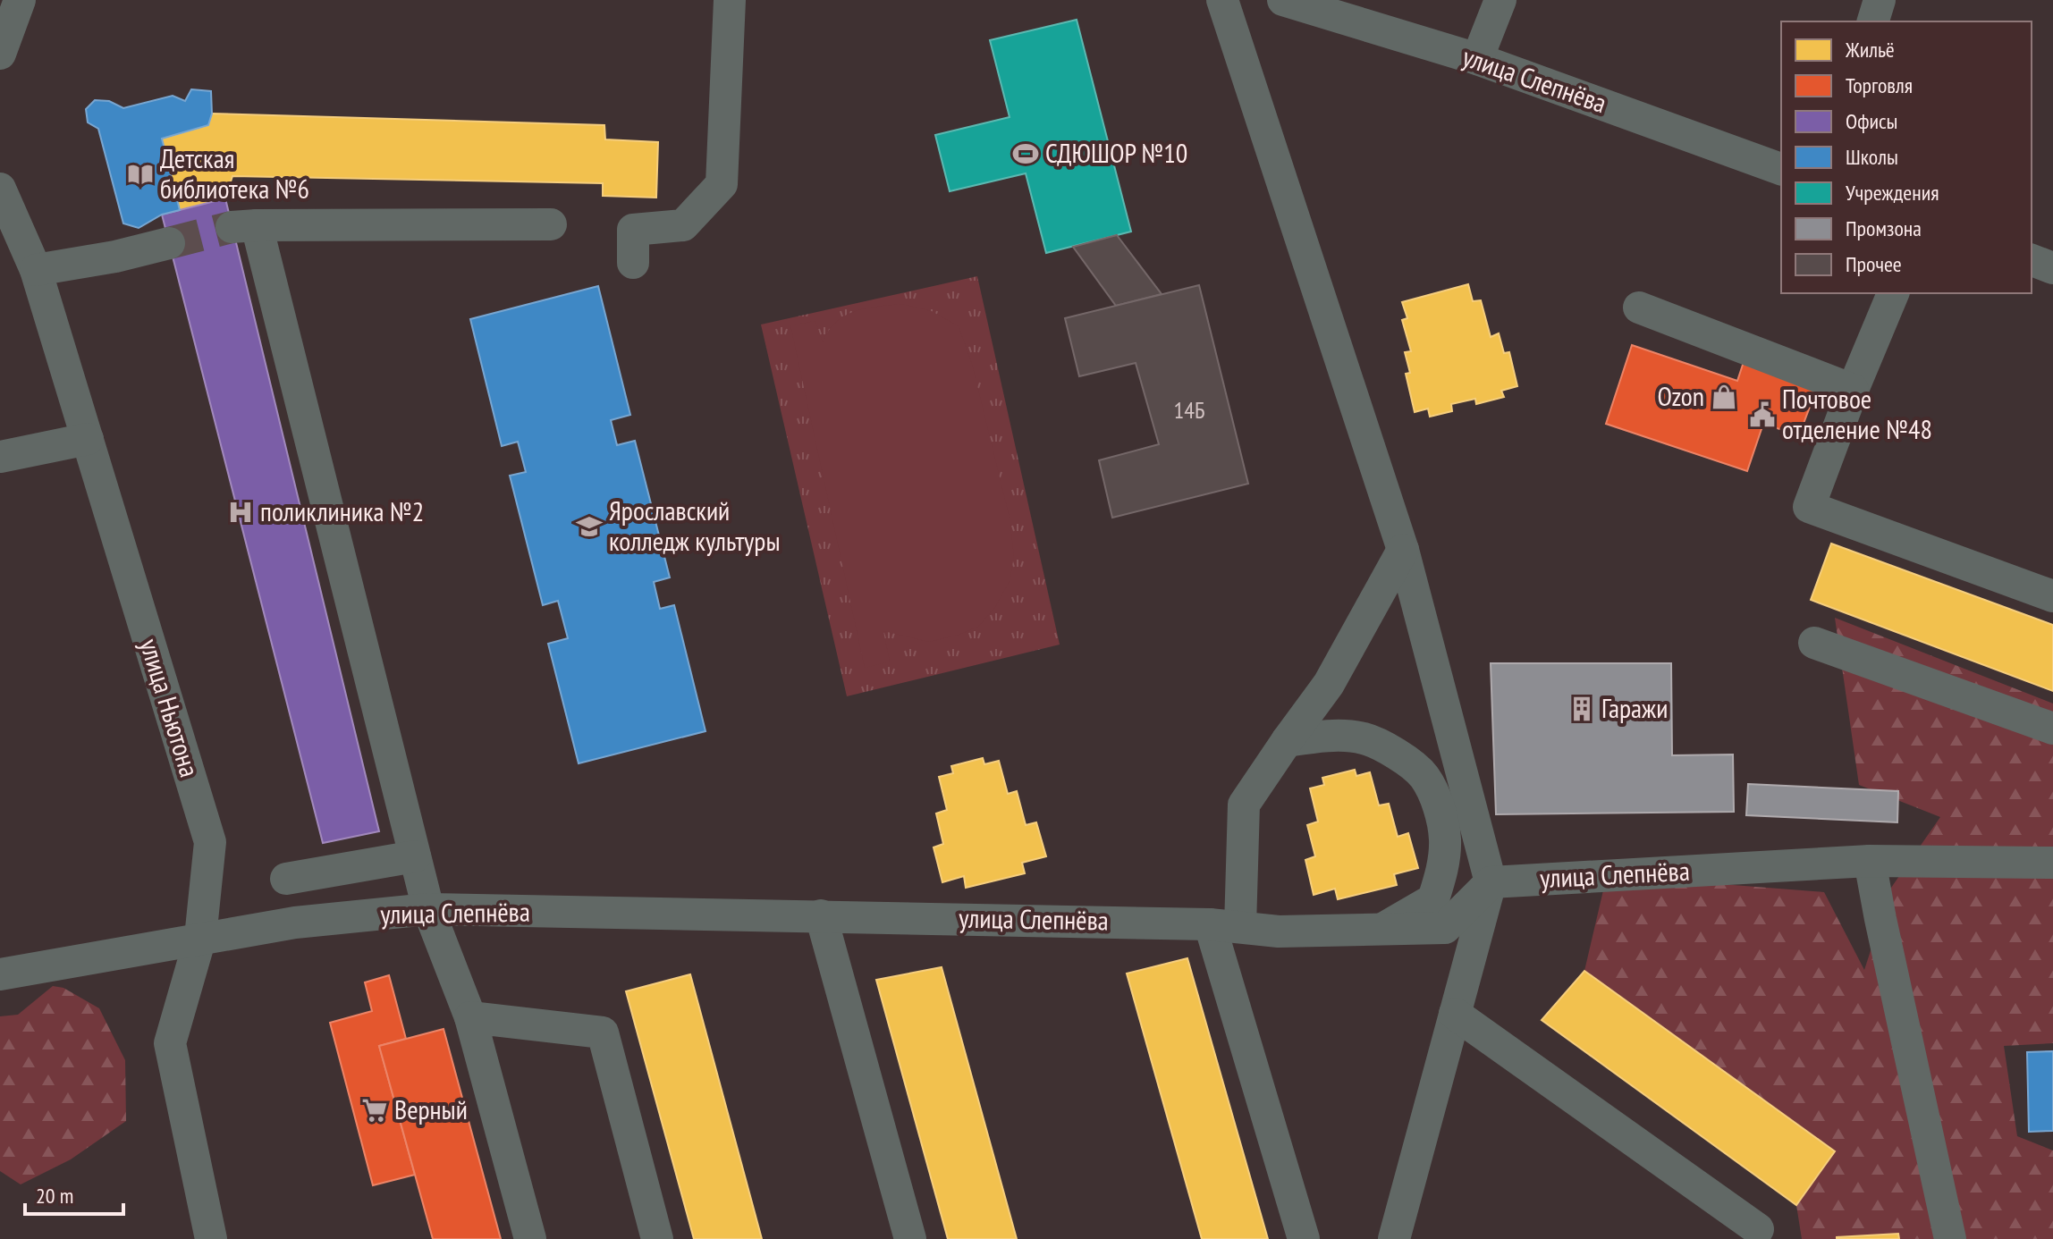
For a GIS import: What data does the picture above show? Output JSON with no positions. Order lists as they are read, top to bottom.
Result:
{
  "streets": {
    "street": ["улица Слепнёва", "улица Ньютона"]
  },
  "crossings": [
    ["улица Слепнёва", "улица Ньютона"]
  ],
  "places": {
    "sports": ["СДЮШОР №10"],
    "library": ["Детская библиотека №6"],
    "shop": ["Ozon"],
    "public building": ["Почтовое отделение №48"],
    "hospital": ["поликлиника №2"],
    "school or university": ["Ярославский колледж культуры"],
    "building": ["Гаражи"],
    "supermarket": ["Верный"]
  },
  "house_numbers": ["14Б"],
  "legend": [
    "Жильё",
    "Торговля",
    "Офисы",
    "Школы",
    "Учреждения",
    "Промзона",
    "Прочее"
  ],
  "scale_bar": "20 m"
}
